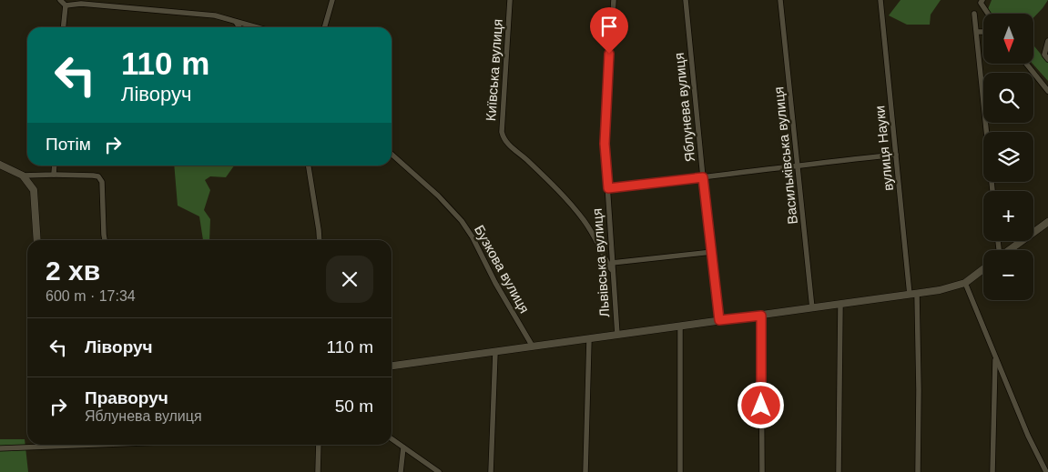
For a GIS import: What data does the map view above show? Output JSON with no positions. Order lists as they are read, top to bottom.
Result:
{
  "streets": {
    "street": [
      "Київська вулиця",
      "Яблунева вулиця",
      "вулиця Науки",
      "Васильківська вулиця",
      "Львівська вулиця",
      "Бузкова вулиця"
    ]
  },
  "crossings": [
    ["Київська вулиця", "Львівська вулиця"]
  ],
  "north": "bottom",
  "page": {
    "map_buttons": ["+", "−"],
    "turn": ["110 m", "Ліворуч"],
    "then": "Потім",
    "heading": ["2 хв", "600 m · 17:34"],
    "list": [
      {
        "name": "Ліворуч",
        "value": "110 m"
      },
      {
        "name": "Праворуч",
        "note": "Яблунева вулиця",
        "value": "50 m"
      }
    ]
  }
}
